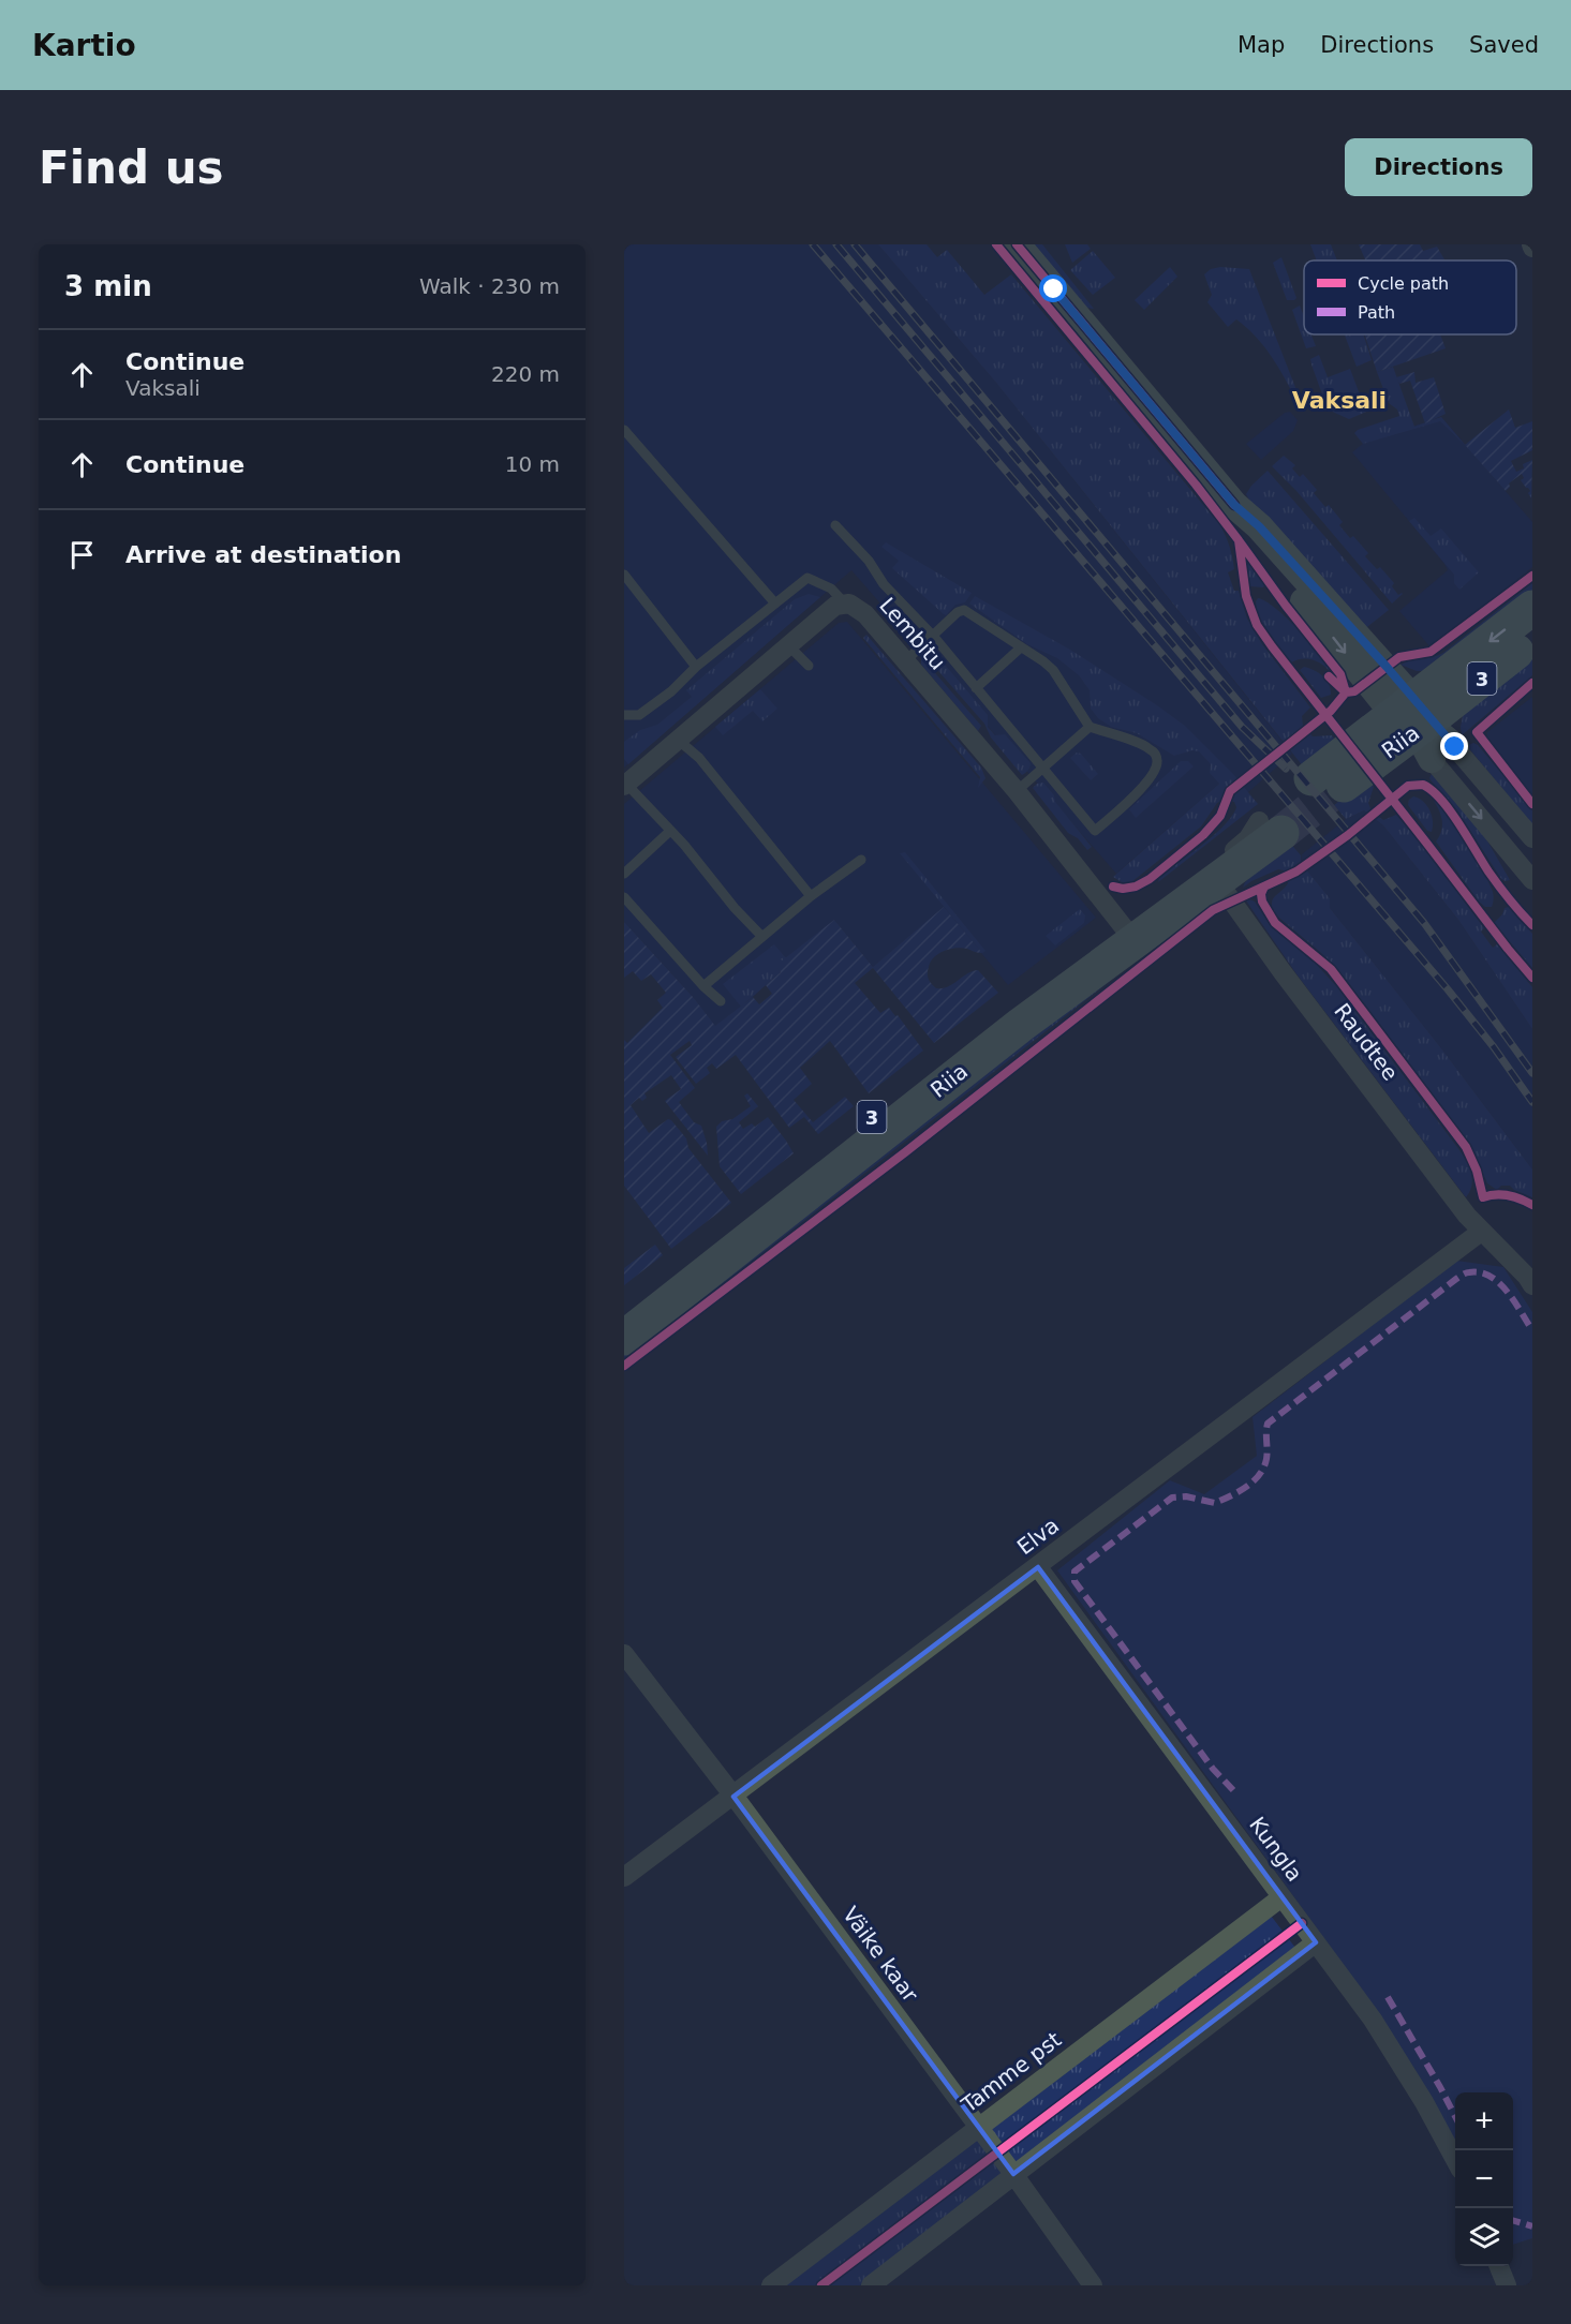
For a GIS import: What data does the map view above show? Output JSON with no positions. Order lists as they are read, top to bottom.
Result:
{
  "streets": {
    "highway": ["3", "Riia"],
    "street": [
      "Lembitu",
      "Raudtee",
      "Elva",
      "Kungla",
      "Väike kaar",
      "Tamme pst"
    ]
  },
  "crossings": [
    ["Lembitu", "Riia"],
    ["Riia", "Raudtee"],
    ["Raudtee", "Elva"],
    ["Elva", "Kungla"],
    ["Elva", "Väike kaar"],
    ["Kungla", "Tamme pst"],
    ["Väike kaar", "Tamme pst"]
  ],
  "districts": ["Vaksali"],
  "legend": ["Cycle path", "Path"],
  "page": {
    "header": "Kartio",
    "nav": ["Map", "Directions", "Saved"],
    "buttons": "Directions",
    "title": "Find us",
    "heading": ["3 min", "Walk · 230 m"],
    "list": [
      ["Continue", "Vaksali", "220 m"],
      ["Continue", "10 m"],
      "Arrive at destination"
    ],
    "map_buttons": ["+", "−"]
  }
}
